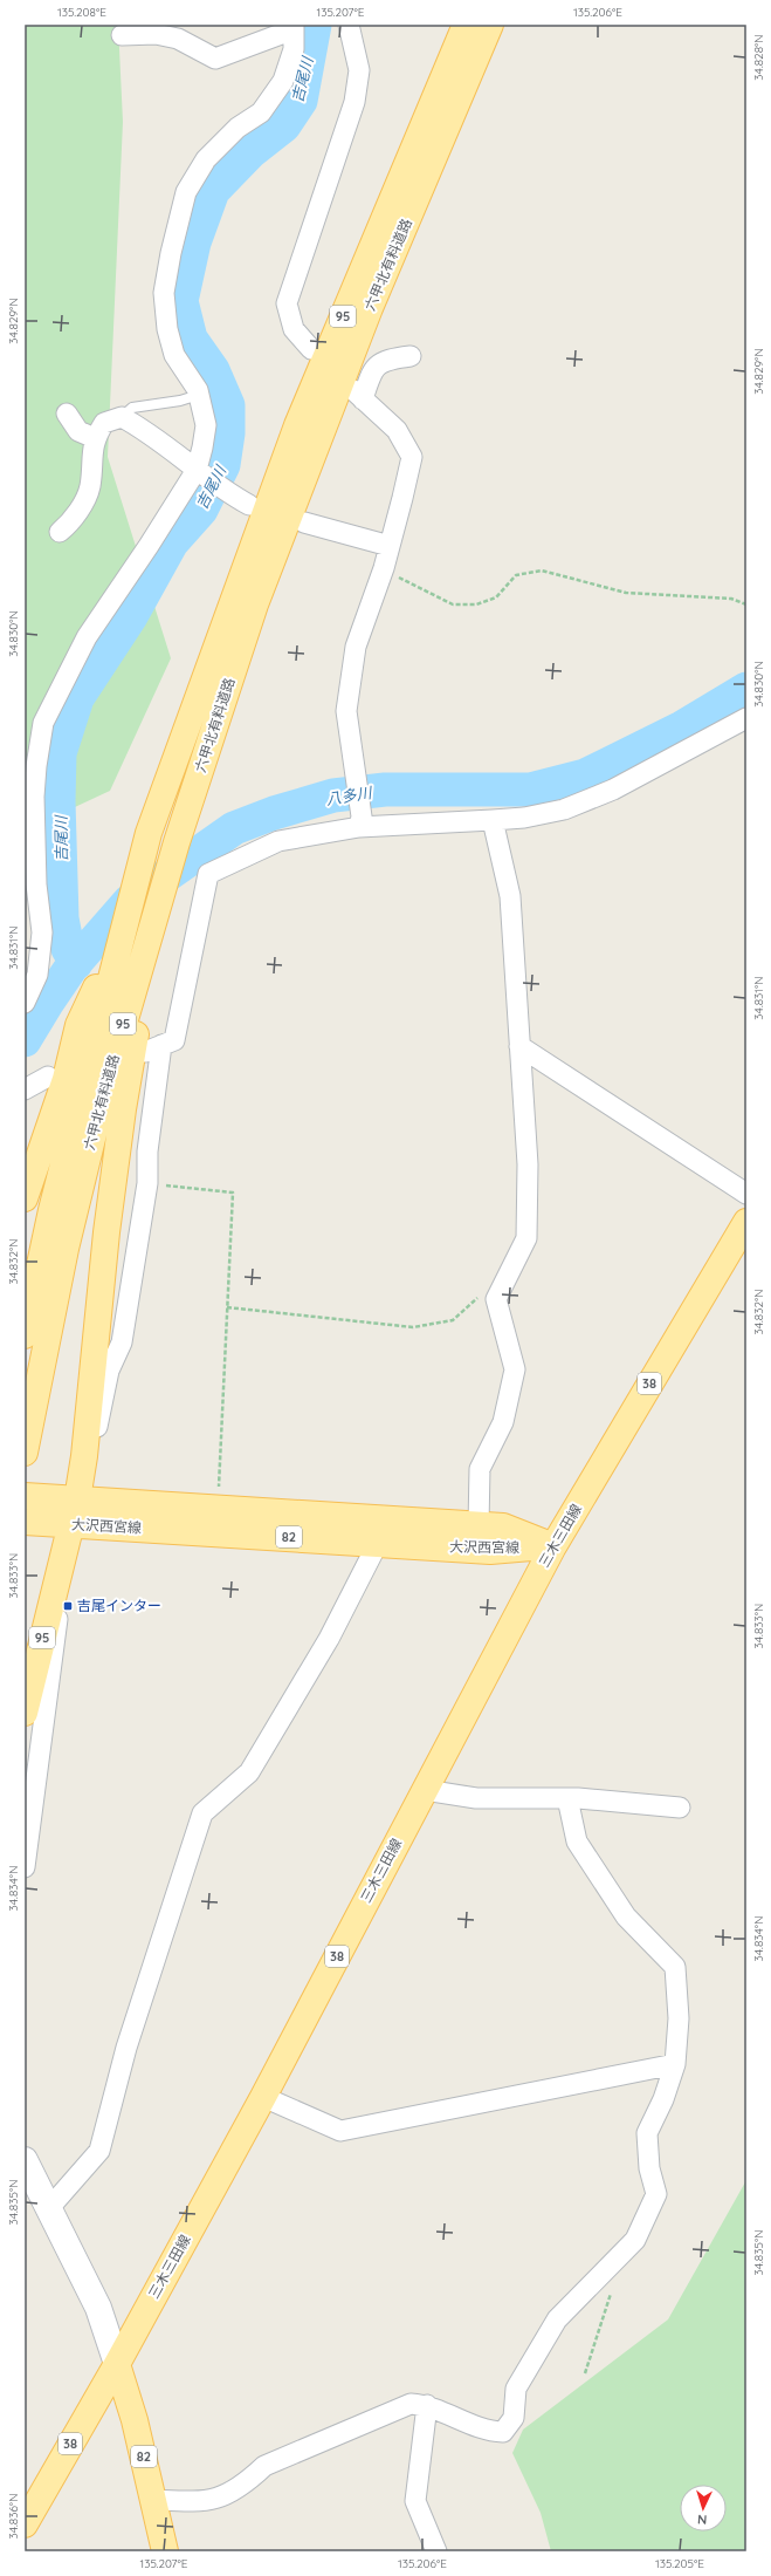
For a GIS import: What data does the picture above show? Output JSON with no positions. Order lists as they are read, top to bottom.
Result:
{
  "streets": {
    "main road": [
      "六甲北有料道路",
      "95",
      "38",
      "大沢西宮線",
      "三木三田線",
      "82"
    ]
  },
  "crossings": [
    ["95", "大沢西宮線"],
    ["大沢西宮線", "三木三田線"],
    ["三木三田線", "82"]
  ],
  "water": ["吉尾川", "八多川"],
  "places": {
    "transit": ["吉尾インター"]
  },
  "north": "bottom",
  "coordinates": [
    "135.208°E",
    "135.207°E",
    "135.206°E",
    "34.828°N",
    "34.829°N",
    "34.830°N",
    "34.831°N",
    "34.832°N",
    "34.833°N",
    "34.834°N",
    "34.835°N",
    "34.836°N",
    "135.205°E"
  ]
}
